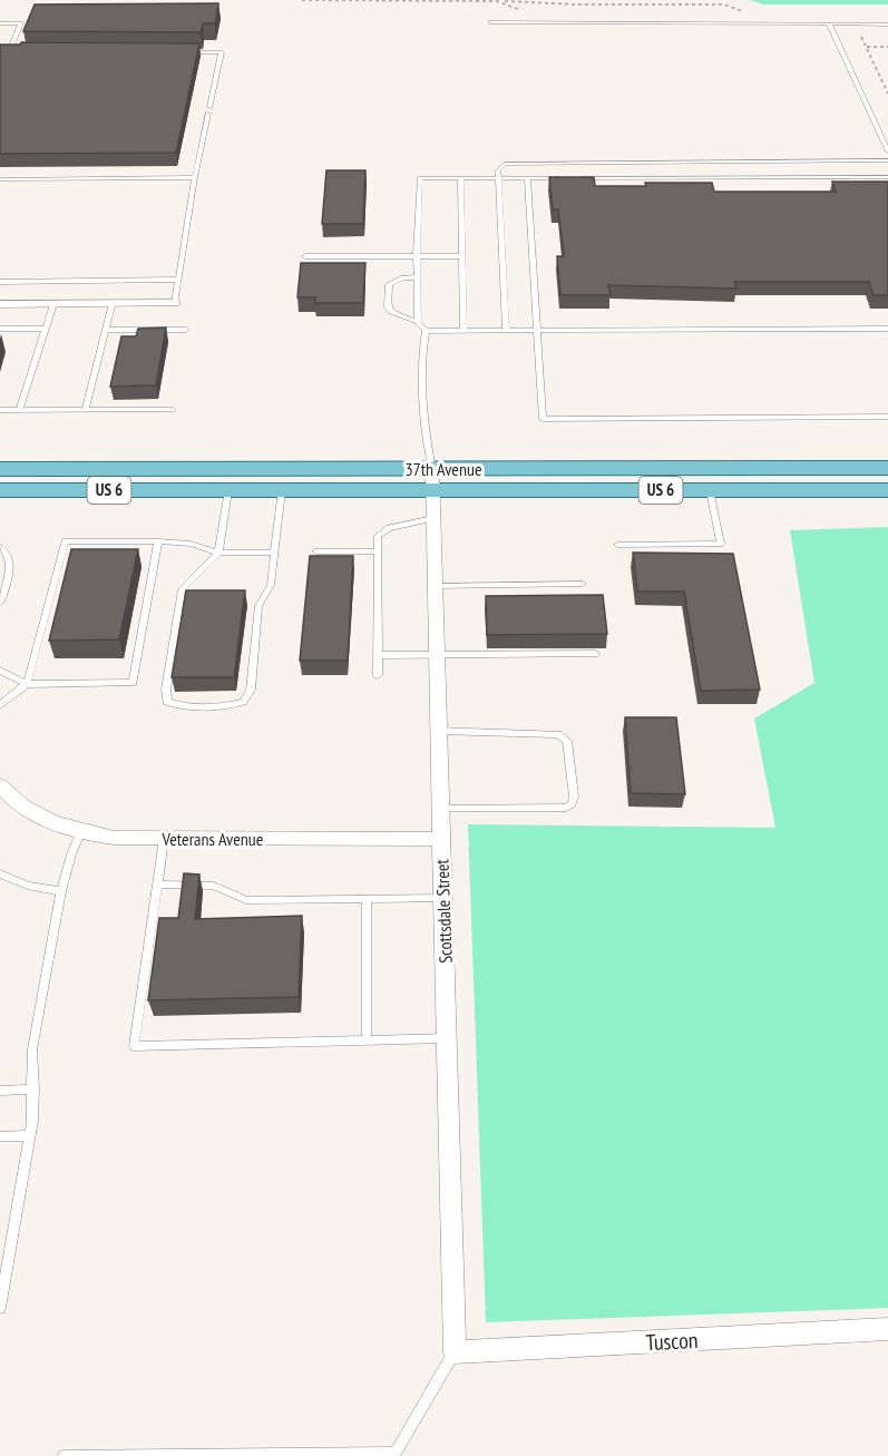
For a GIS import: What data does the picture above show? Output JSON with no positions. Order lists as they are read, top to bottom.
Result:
{
  "streets": {
    "main road": ["37th Avenue", "US 6"],
    "street": ["Veterans Avenue", "Scottsdale Street", "Tuscon"]
  },
  "crossings": [
    ["37th Avenue", "Scottsdale Street"],
    ["Veterans Avenue", "Scottsdale Street"],
    ["Scottsdale Street", "Tuscon"]
  ]
}
